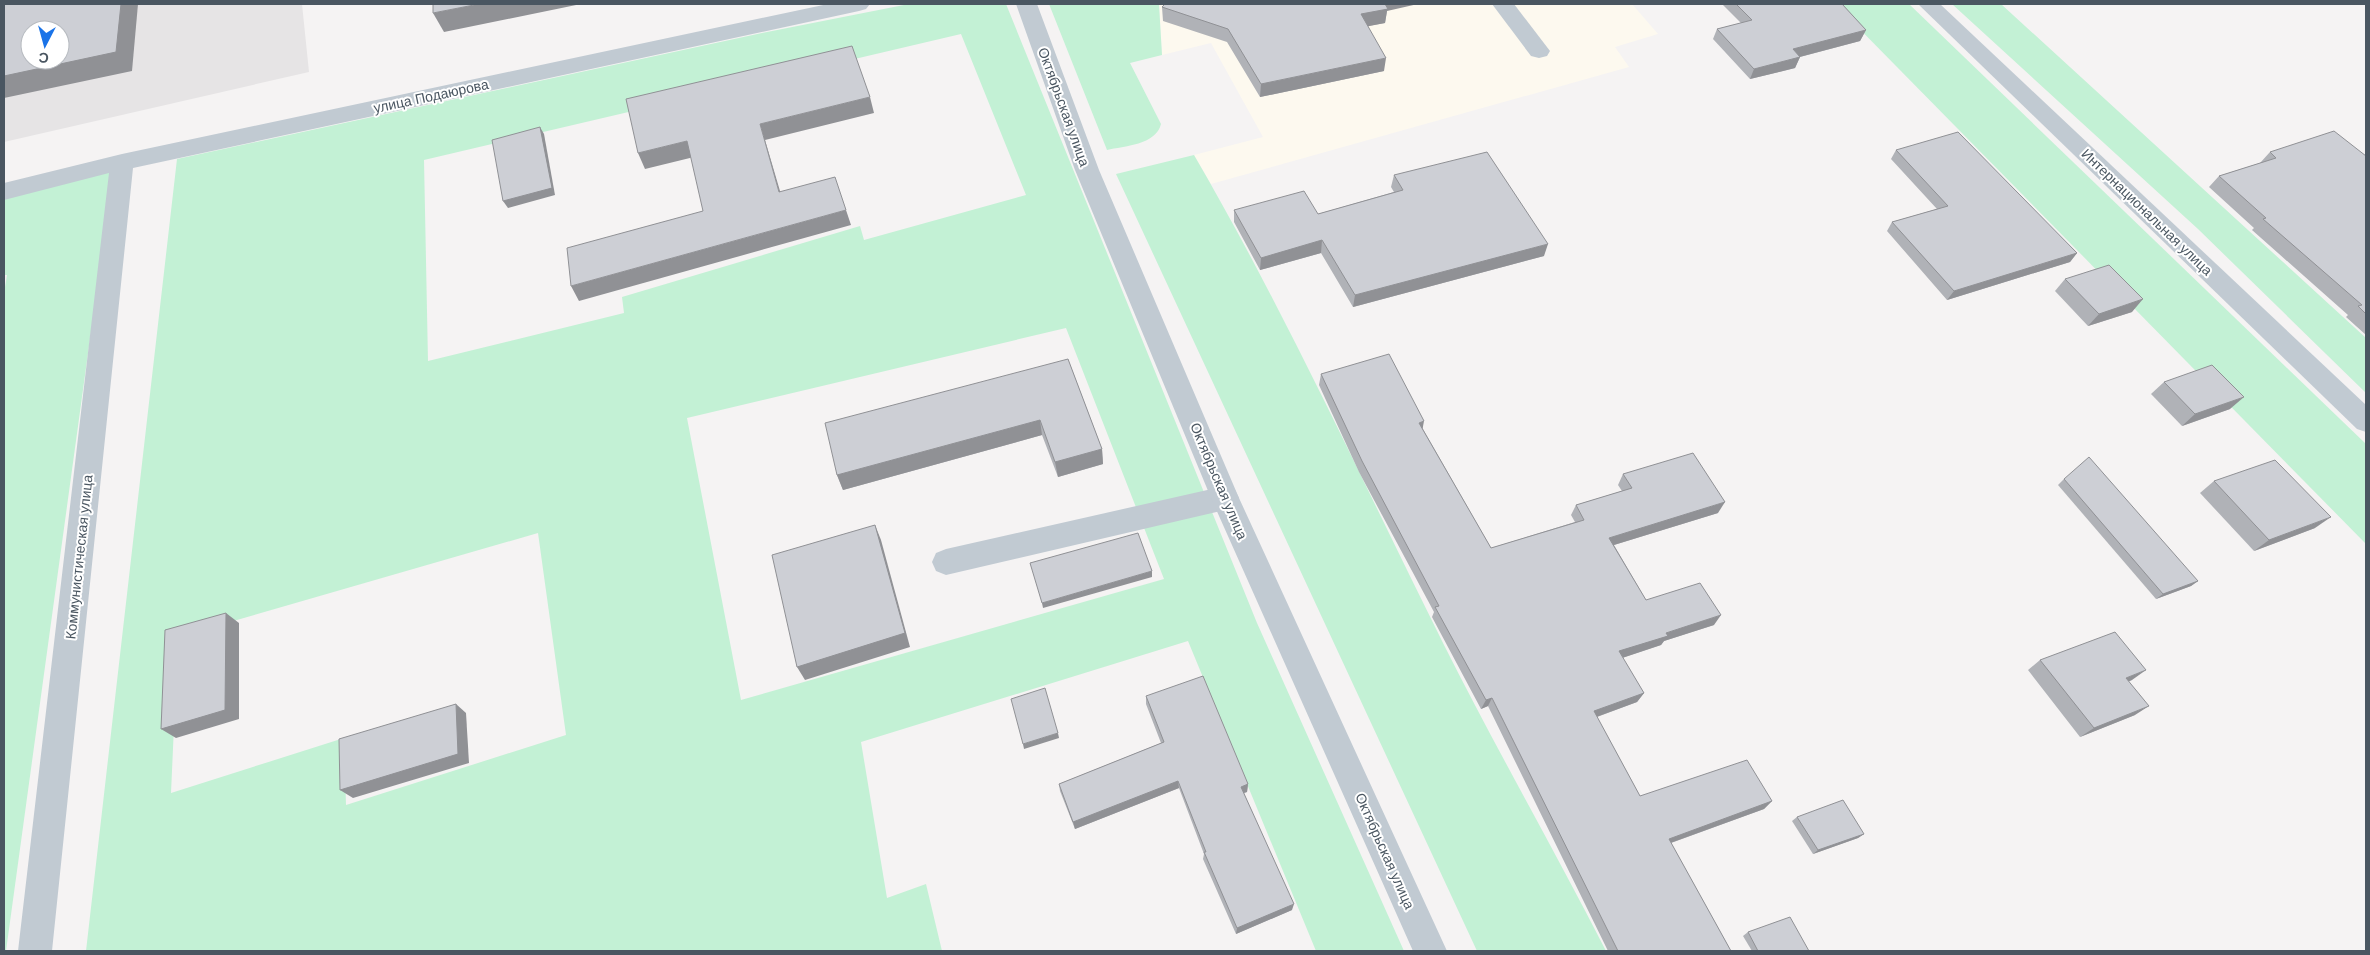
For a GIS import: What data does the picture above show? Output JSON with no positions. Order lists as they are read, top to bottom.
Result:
{
  "streets": {
    "street": [
      "улица Подаюрова",
      "Октябрьская улица",
      "Интернациональная улица",
      "Коммунистическая улица"
    ]
  },
  "crossings": [
    ["улица Подаюрова", "Коммунистическая улица"]
  ],
  "north": "bottom"
}
